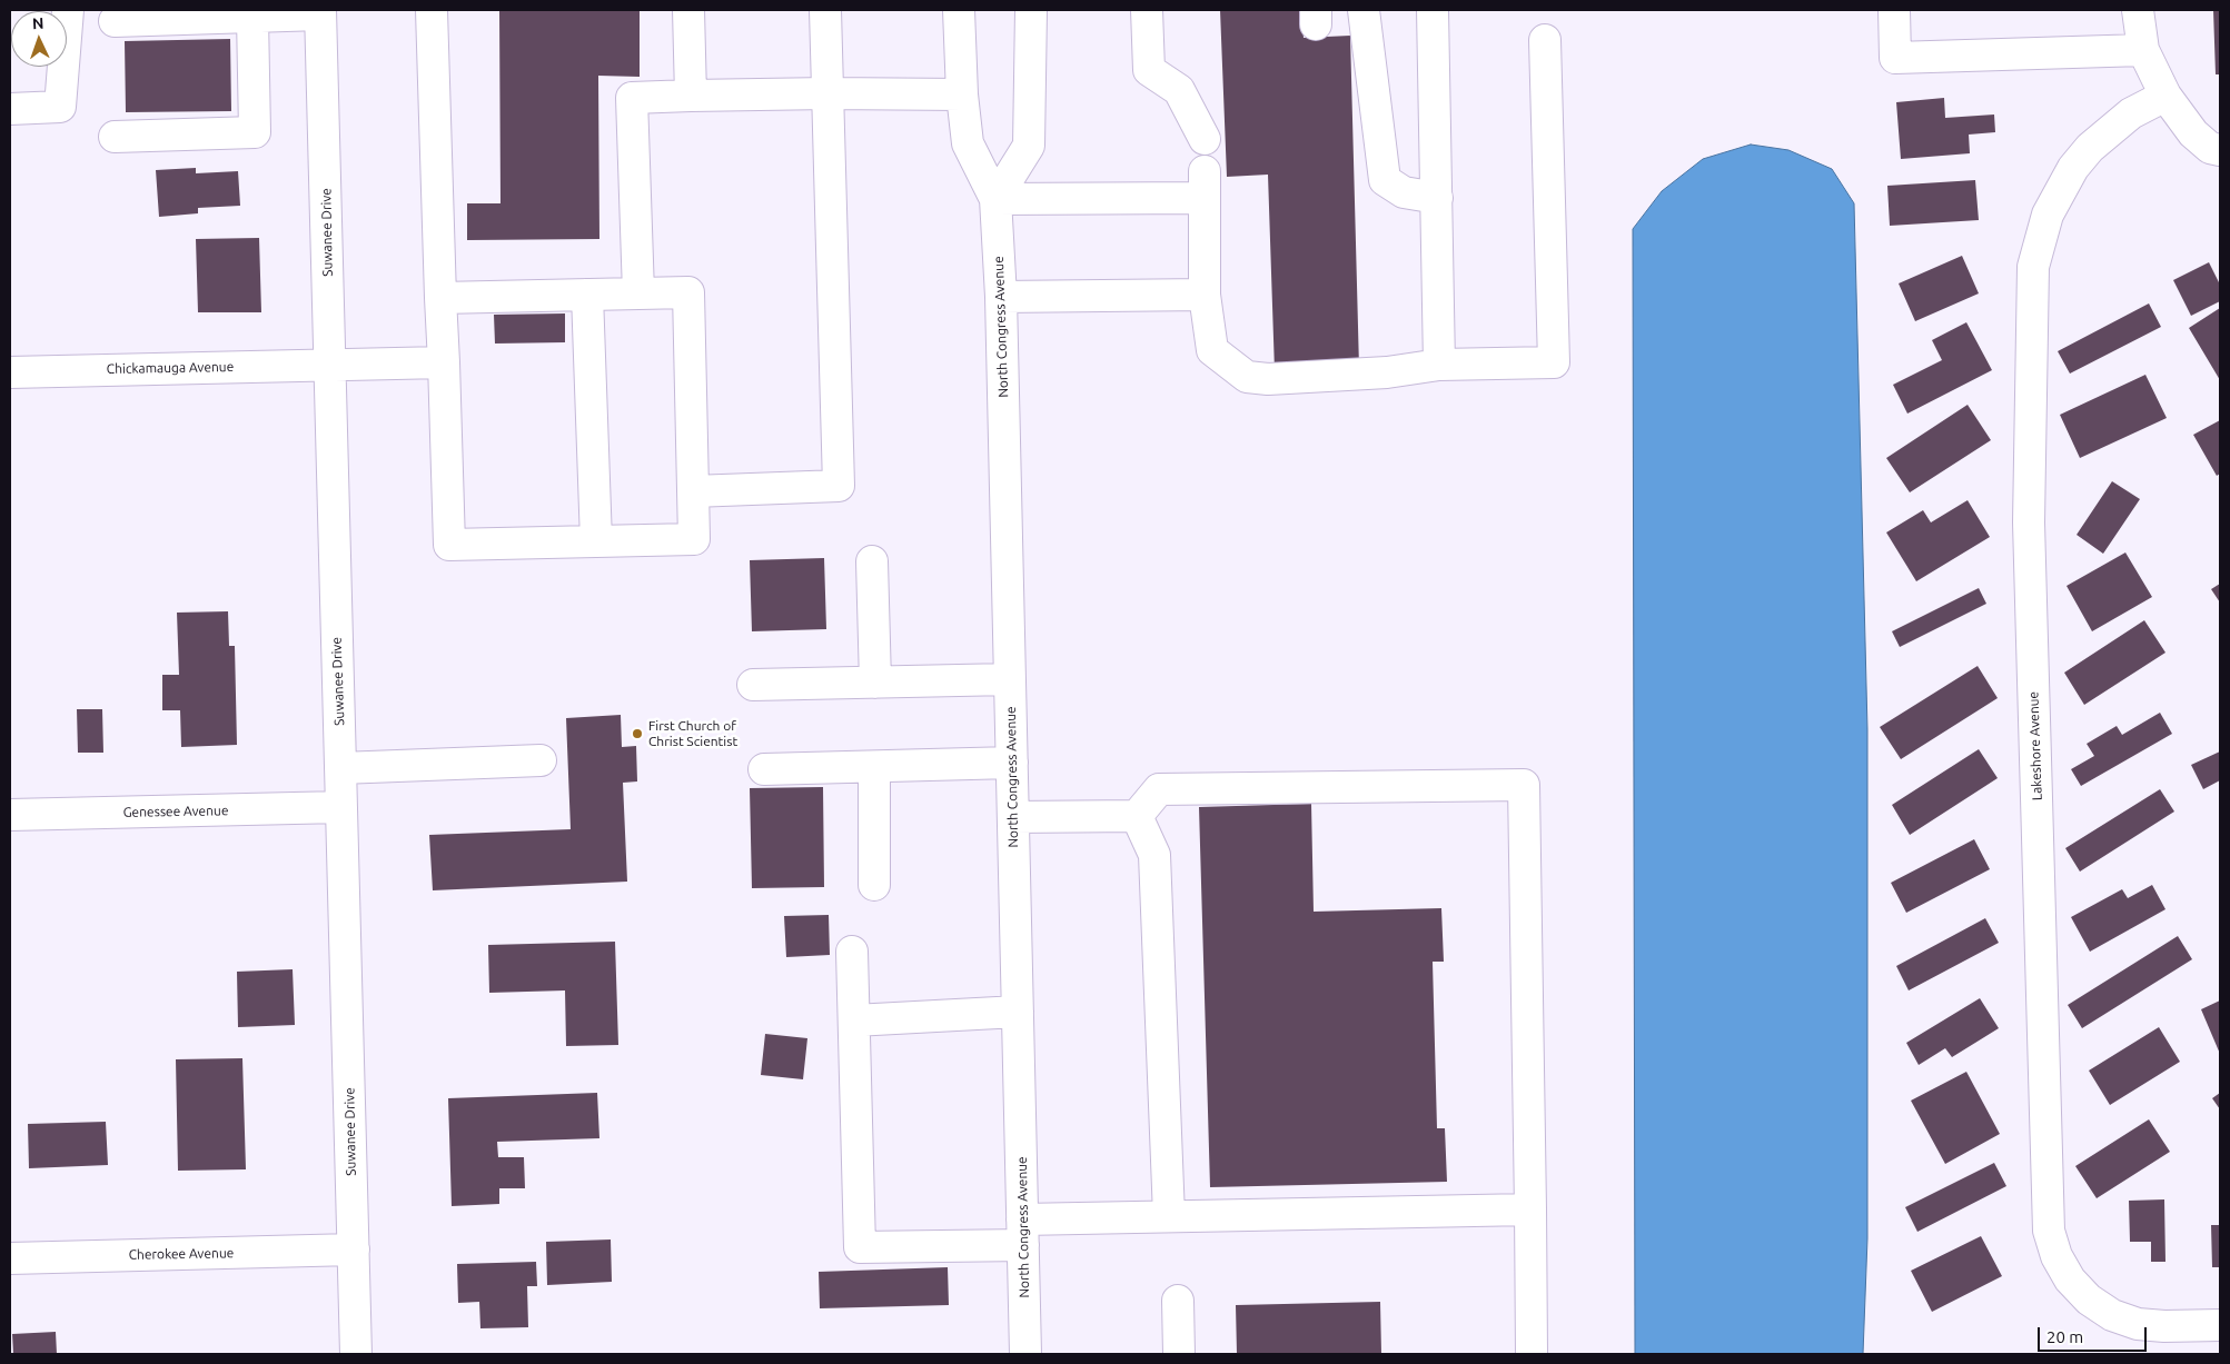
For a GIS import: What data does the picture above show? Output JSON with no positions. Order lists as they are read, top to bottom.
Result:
{
  "streets": {
    "street": [
      "Suwanee Drive",
      "North Congress Avenue",
      "Chickamauga Avenue",
      "Lakeshore Avenue",
      "Genessee Avenue",
      "Cherokee Avenue"
    ]
  },
  "crossings": [
    ["Suwanee Drive", "Chickamauga Avenue"],
    ["Suwanee Drive", "Genessee Avenue"],
    ["Suwanee Drive", "Cherokee Avenue"]
  ],
  "places": ["First Church of Christ Scientist"],
  "scale_bar": "20 m",
  "north": "top"
}
